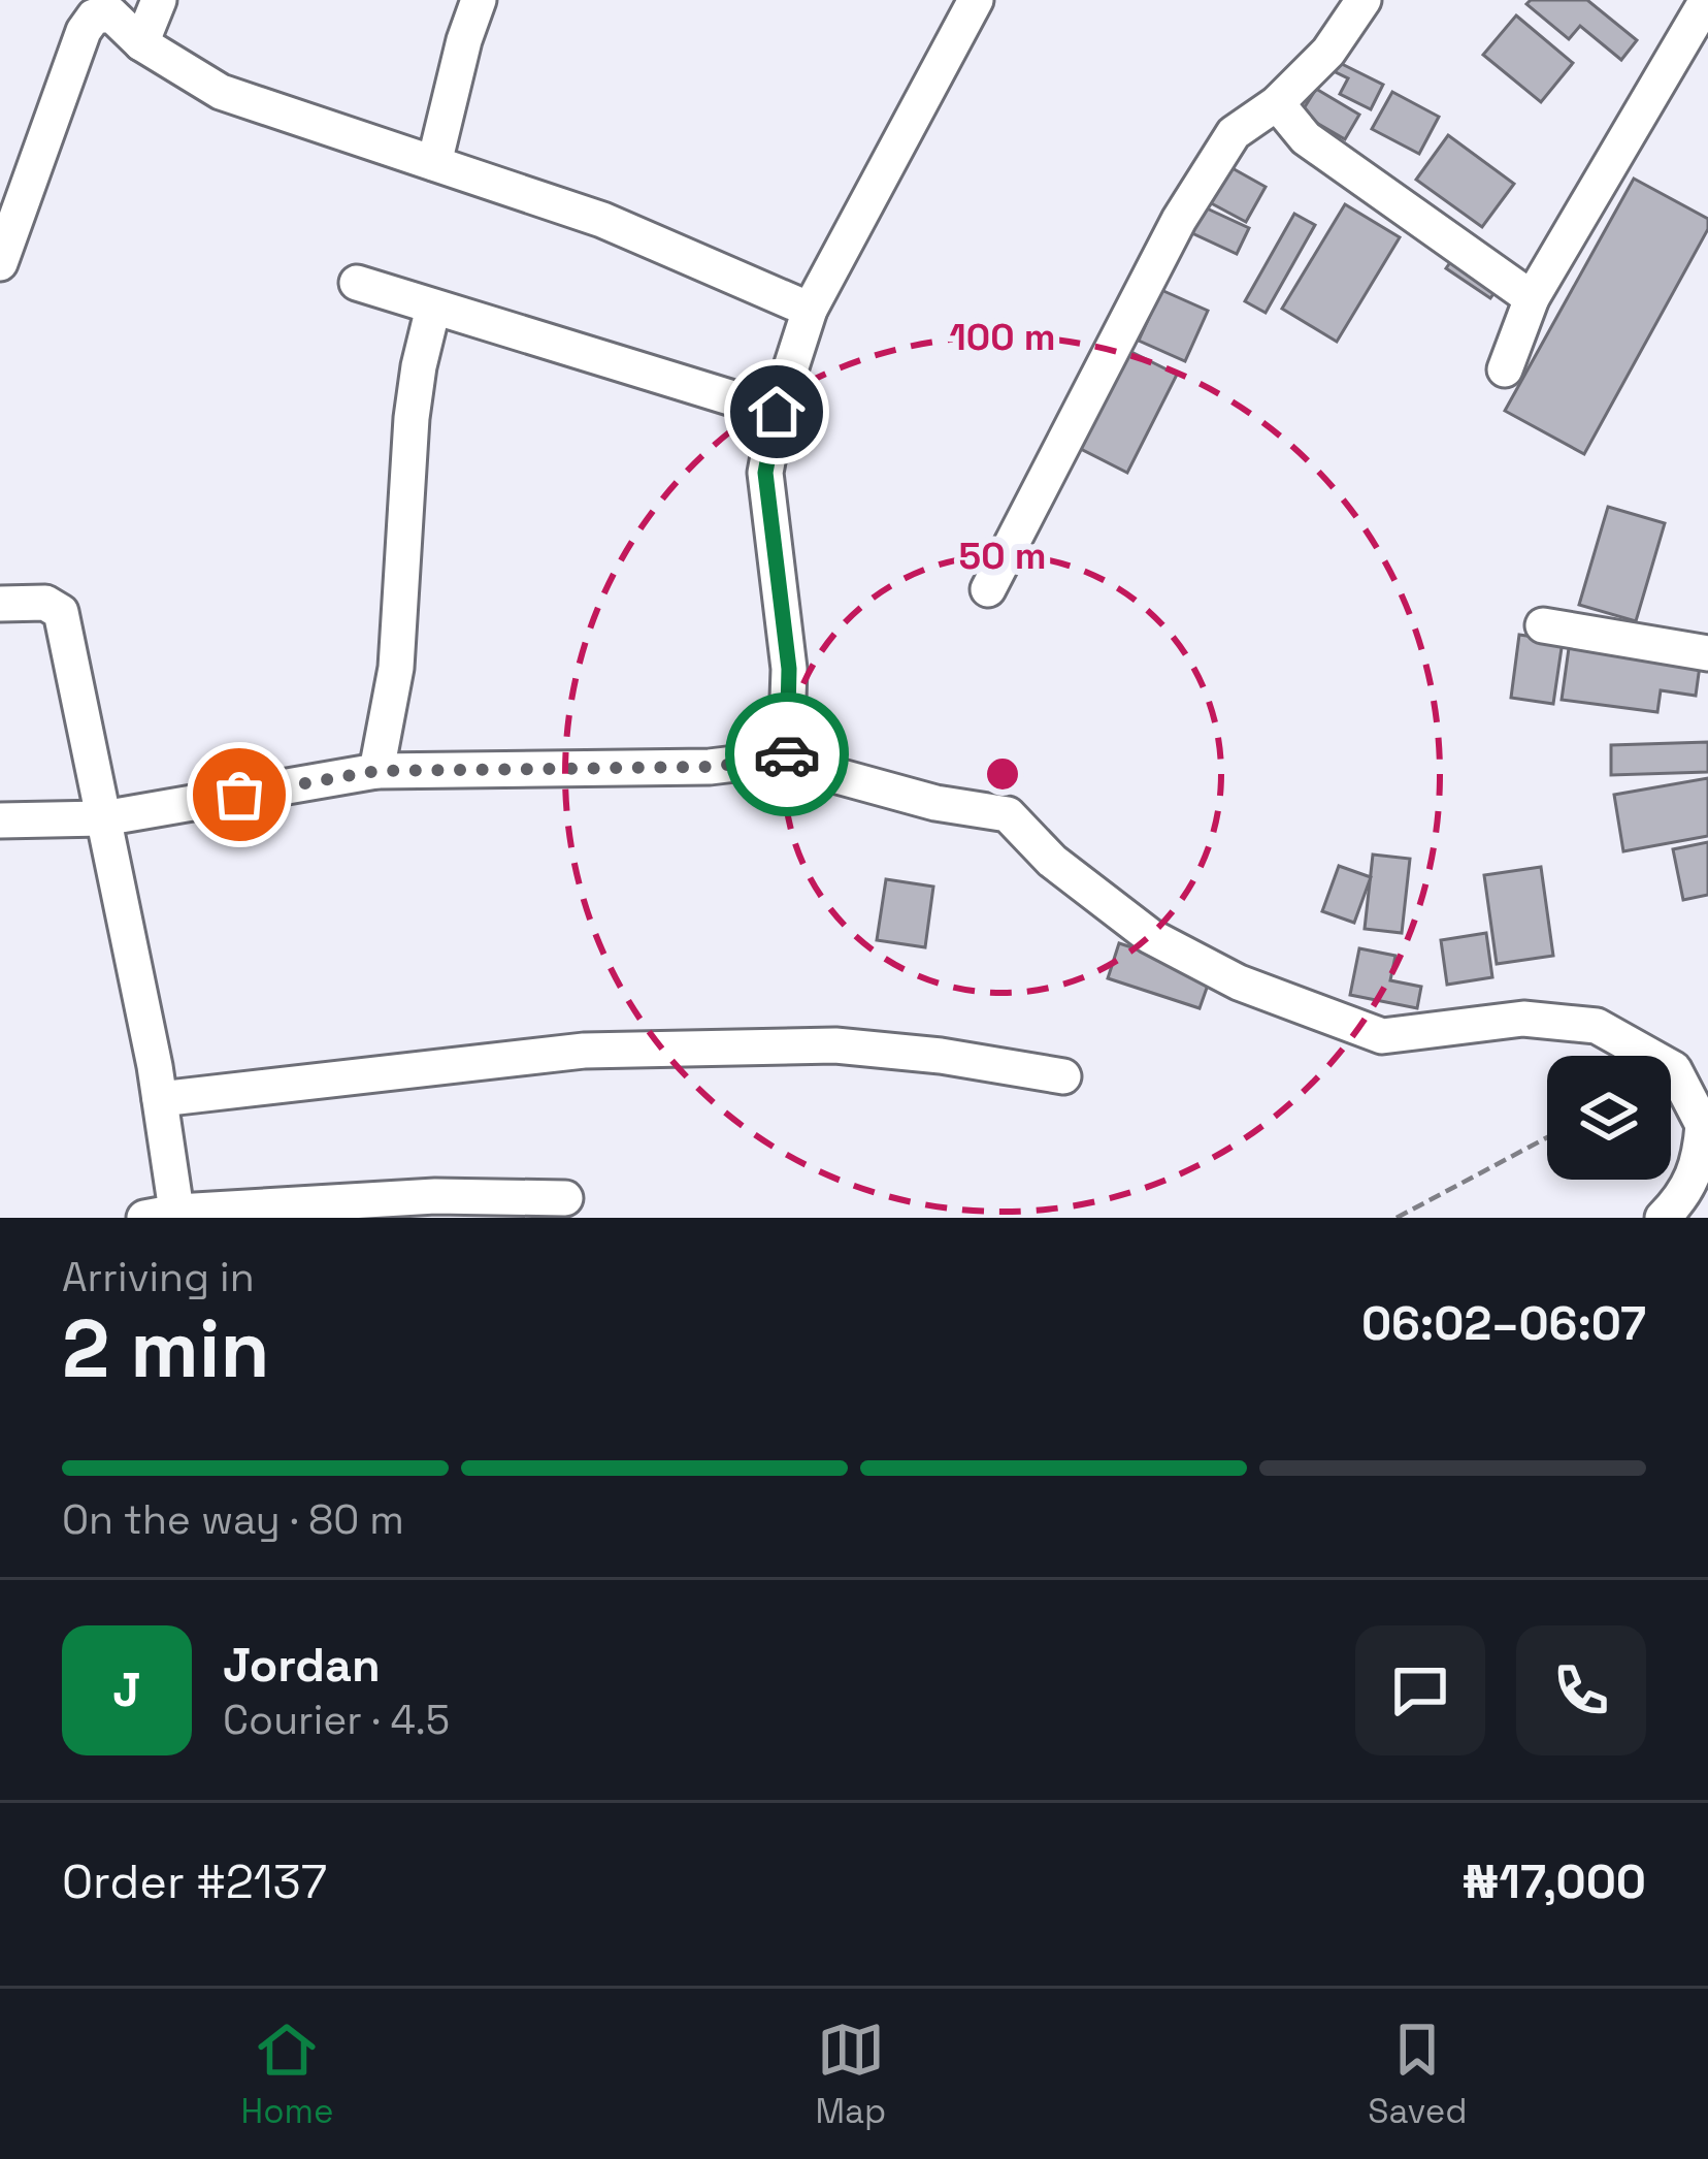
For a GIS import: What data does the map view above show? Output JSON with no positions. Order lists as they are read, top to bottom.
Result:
{
  "page": {
    "heading": ["2 min", "Arriving in", "06:02–06:07"],
    "panel": [
      "Jordan",
      "Courier · 4.5",
      "Order #2137",
      "₦17,000"
    ],
    "bar": "On the way · 80 m",
    "round": "J",
    "tabs": ["Home", "Map", "Saved"]
  },
  "rings": ["100 m", "50 m"]
}
